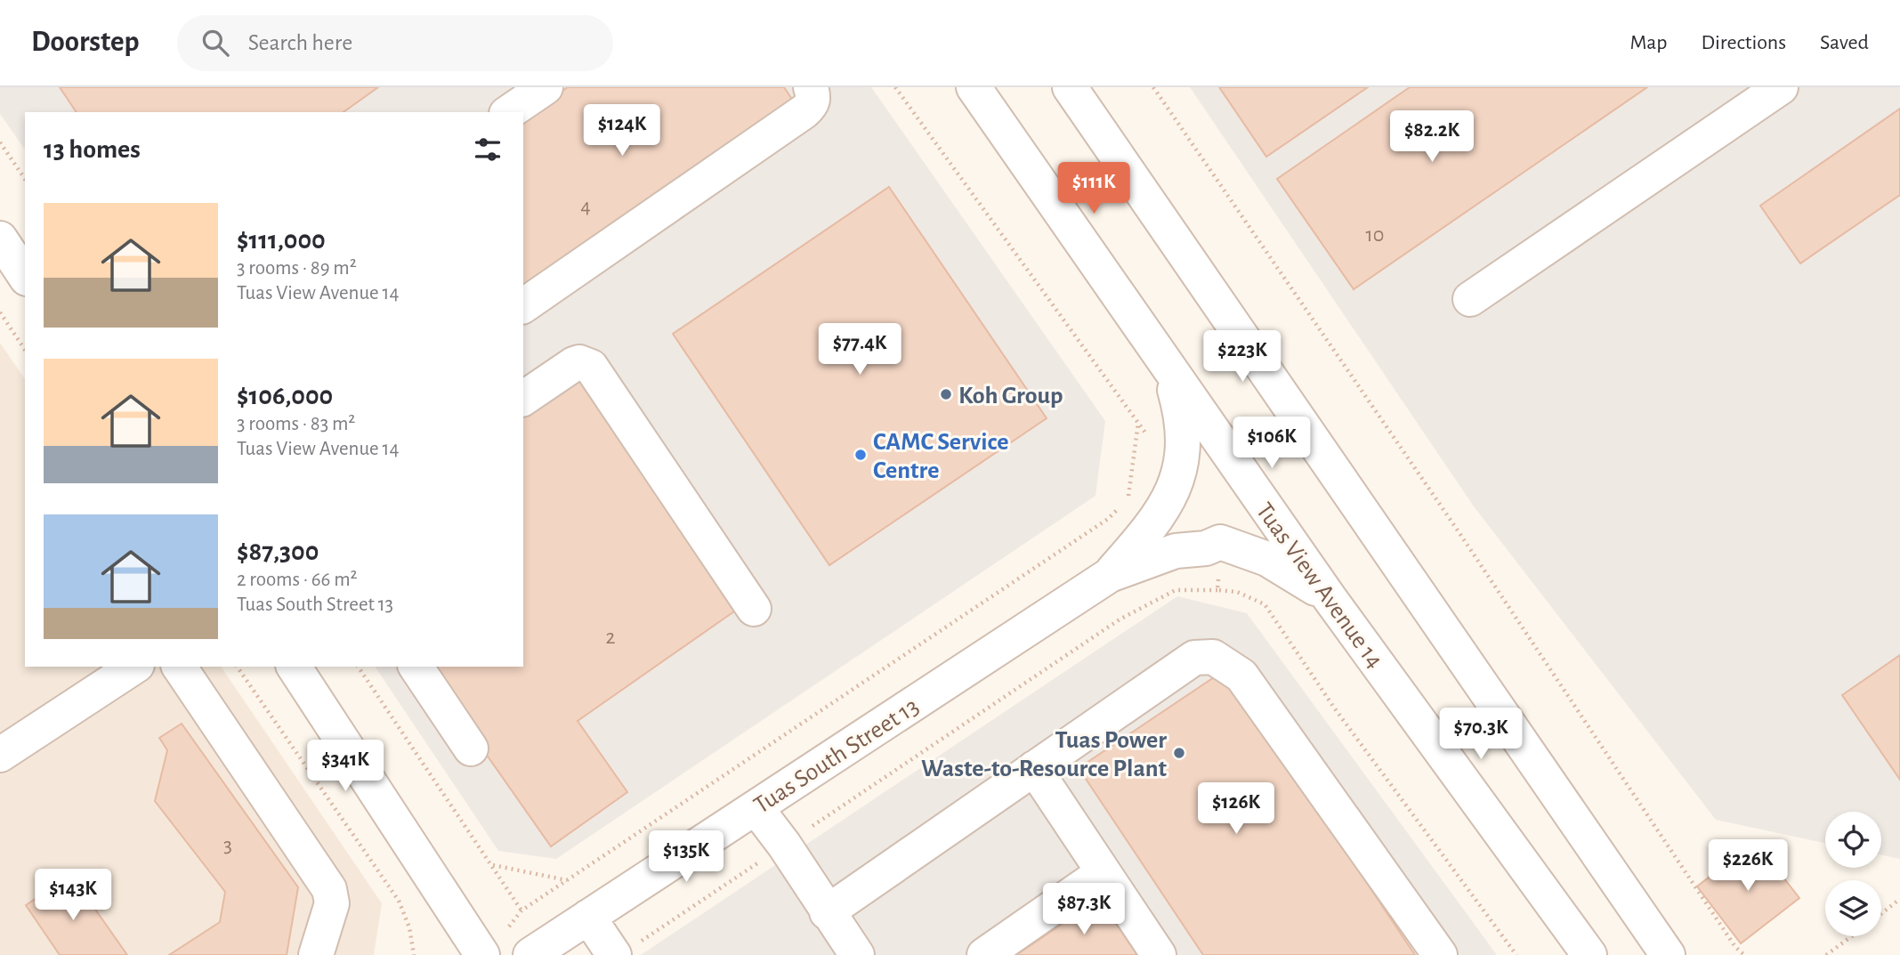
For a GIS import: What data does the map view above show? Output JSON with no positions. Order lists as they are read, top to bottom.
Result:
{
  "streets": {
    "street": ["Tuas View Avenue 14", "Tuas South Street 13"]
  },
  "crossings": [
    ["Tuas View Avenue 14", "Tuas South Street 13"]
  ],
  "places": ["Koh Group", "CAMC Service Centre", "Tuas Power Waste-to-Resource Plant"],
  "house_numbers": [
    "4",
    "10",
    "2",
    "3"
  ],
  "page": {
    "header": "Doorstep",
    "search": "Search here",
    "nav": ["Map", "Directions", "Saved"],
    "price": [
      "$124K",
      "$82.2K",
      "$111K",
      "$77.4K",
      "$223K",
      "$106K",
      "$70.3K",
      "$341K",
      "$126K",
      "$135K",
      "$226K",
      "$143K",
      "$87.3K"
    ],
    "heading": "13 homes",
    "list": [
      {
        "name": "$111,000",
        "note": "3 rooms · 89 m² · Tuas View Avenue 14"
      },
      {
        "name": "$106,000",
        "note": "3 rooms · 83 m² · Tuas View Avenue 14"
      },
      {
        "name": "$87,300",
        "note": "2 rooms · 66 m² · Tuas South Street 13"
      }
    ]
  }
}
